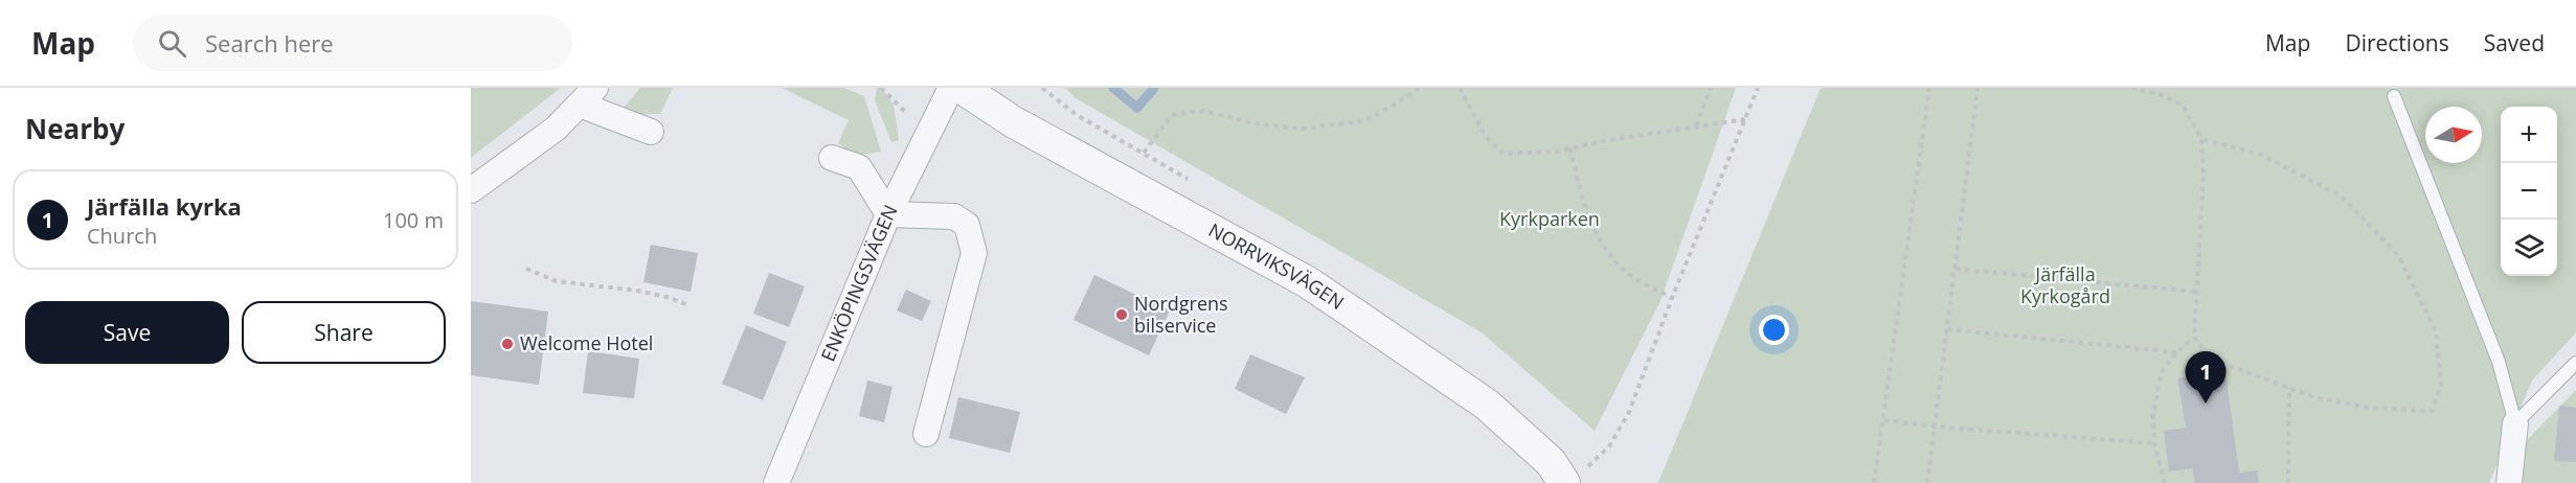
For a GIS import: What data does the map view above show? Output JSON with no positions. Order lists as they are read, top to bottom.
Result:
{
  "streets": {
    "street": ["NORRVIKSVÄGEN", "ENKÖPINGSVÄGEN"]
  },
  "parks": ["Kyrkparken", "Järfälla Kyrkogård"],
  "places": ["Nordgrens bilservice", "Welcome Hotel"],
  "north": "right",
  "page": {
    "header": "Map",
    "search": "Search here",
    "nav": ["Map", "Directions", "Saved"],
    "heading": "Nearby",
    "map_buttons": ["+", "−"],
    "list": [
      {
        "mark": "1",
        "name": "Järfälla kyrka",
        "note": "Church",
        "value": "100 m"
      }
    ],
    "buttons": ["Save", "Share"],
    "pins": "1"
  }
}
